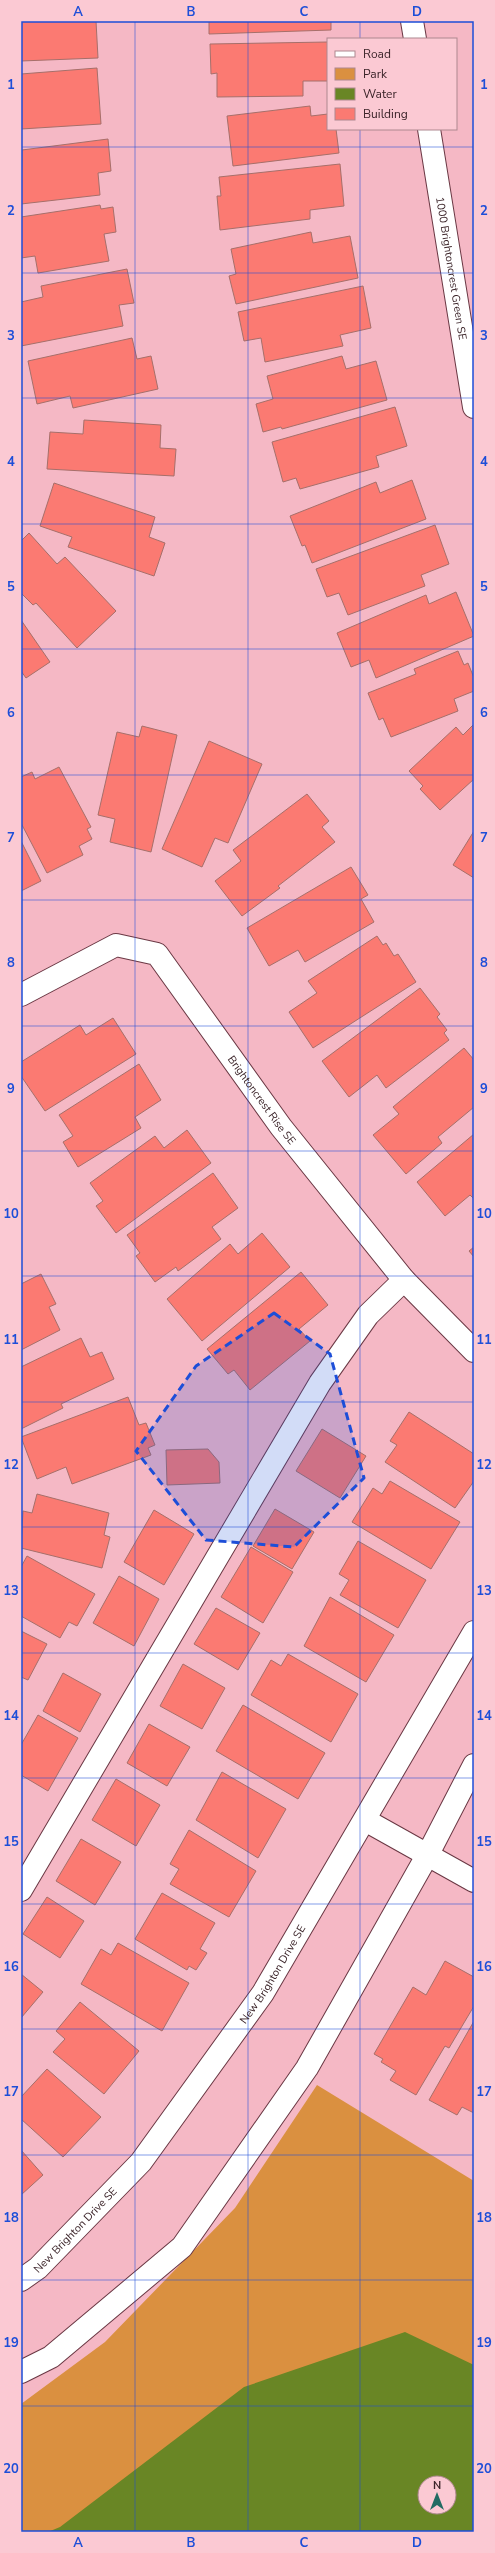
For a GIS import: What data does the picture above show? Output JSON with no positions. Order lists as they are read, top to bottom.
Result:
{
  "streets": {
    "street": ["1000 Brightoncrest Green SE", "Brightoncrest Rise SE", "New Brighton Drive SE"]
  },
  "legend": [
    "Road",
    "Park",
    "Water",
    "Building"
  ],
  "north": "top",
  "grid": {
    "columns": [
      "A",
      "B",
      "C",
      "D"
    ],
    "rows": [
      "1",
      "2",
      "3",
      "4",
      "5",
      "6",
      "7",
      "8",
      "9",
      "10",
      "11",
      "12",
      "13",
      "14",
      "15",
      "16",
      "17",
      "18",
      "19",
      "20"
    ]
  }
}
